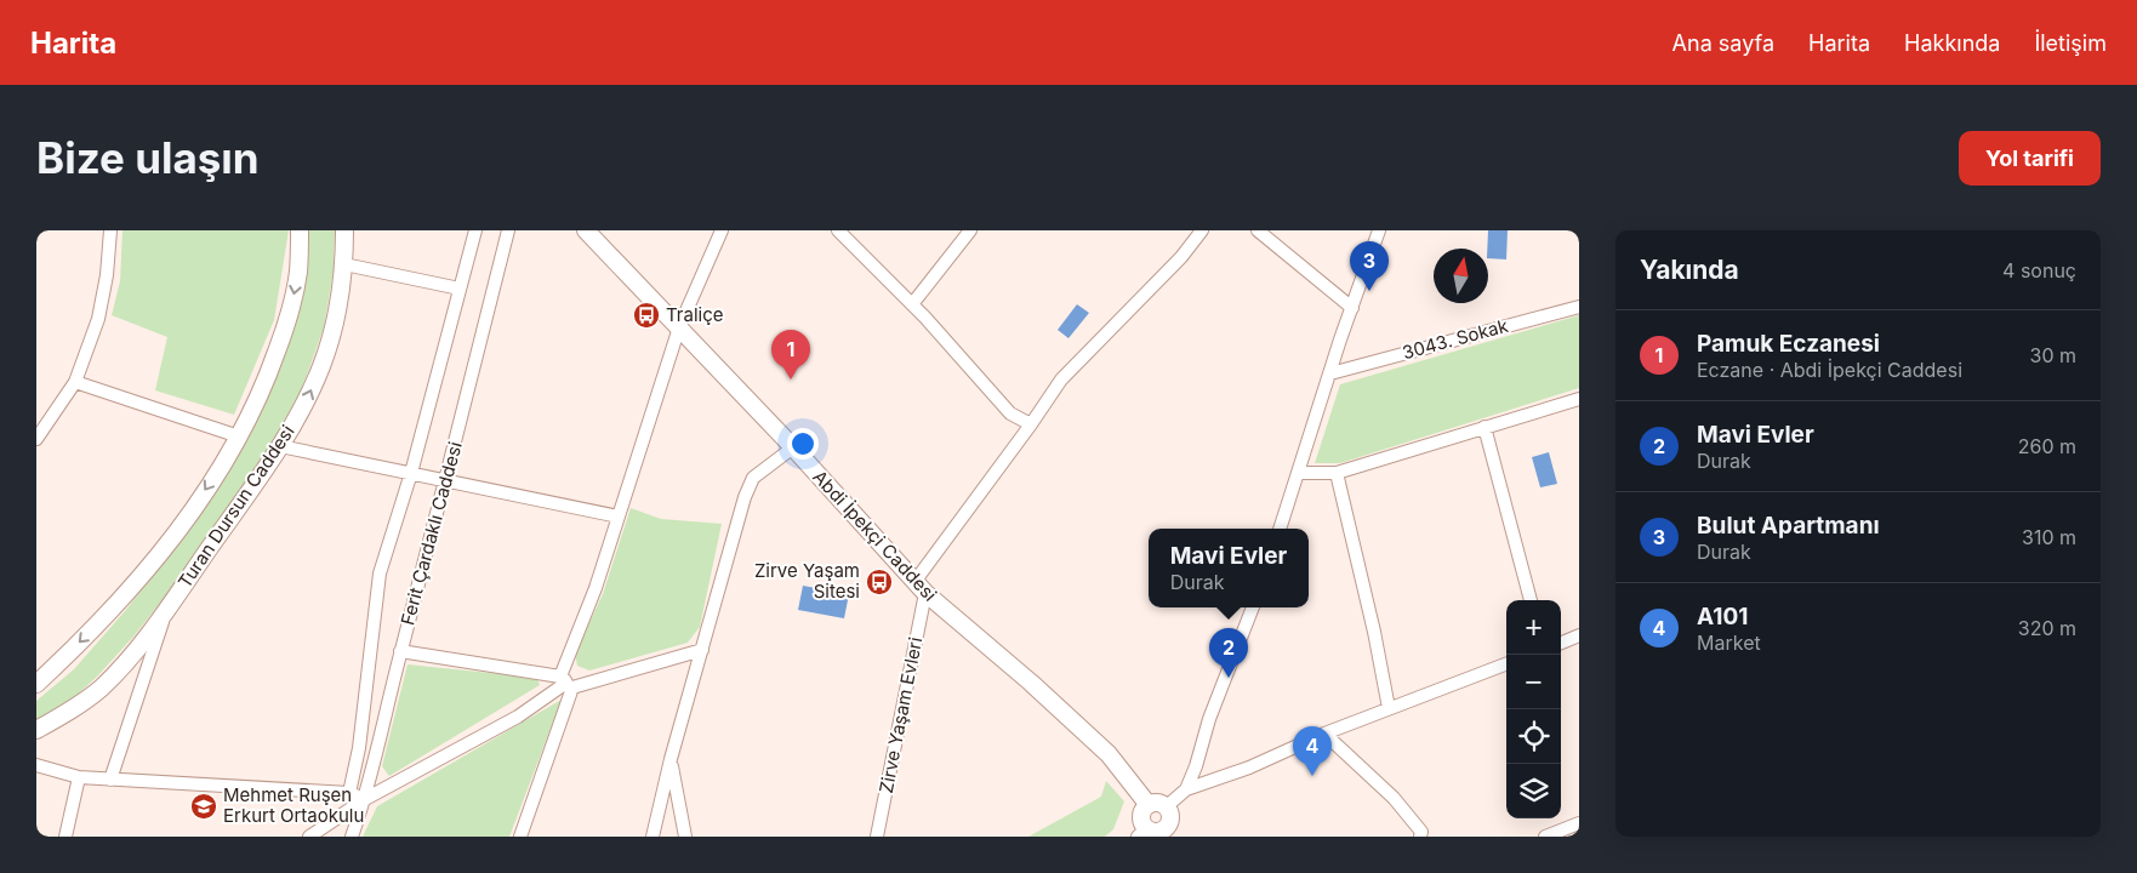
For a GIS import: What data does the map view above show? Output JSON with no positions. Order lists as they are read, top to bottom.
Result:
{
  "streets": {
    "main road": ["Turan Dursun Caddesi", "Abdi İpekçi Caddesi"],
    "street": ["3043. Sokak", "Ferit Çardaklı Caddesi", "Zirve Yaşam Evleri"]
  },
  "crossings": [
    ["Abdi İpekçi Caddesi", "Zirve Yaşam Evleri"]
  ],
  "places": {
    "bus stop": ["Traliçe", "Zirve Yaşam Sitesi"],
    "school or university": ["Mehmet Ruşen Erkurt Ortaokulu"]
  },
  "north": "top",
  "page": {
    "header": "Harita",
    "nav": [
      "Ana sayfa",
      "Harita",
      "Hakkında",
      "İletişim"
    ],
    "buttons": "Yol tarifi",
    "title": "Bize ulaşın",
    "heading": ["Yakında", "4 sonuç"],
    "pins": [
      "3",
      "1",
      "2",
      "4"
    ],
    "list": [
      {
        "mark": "1",
        "name": "Pamuk Eczanesi",
        "note": "Eczane · Abdi İpekçi Caddesi",
        "value": "30 m"
      },
      {
        "mark": "2",
        "name": "Mavi Evler",
        "note": "Durak",
        "value": "260 m"
      },
      {
        "mark": "3",
        "name": "Bulut Apartmanı",
        "note": "Durak",
        "value": "310 m"
      },
      {
        "mark": "4",
        "name": "A101",
        "note": "Market",
        "value": "320 m"
      }
    ],
    "popup": ["Mavi Evler", "Durak"],
    "map_buttons": ["+", "−"]
  }
}
